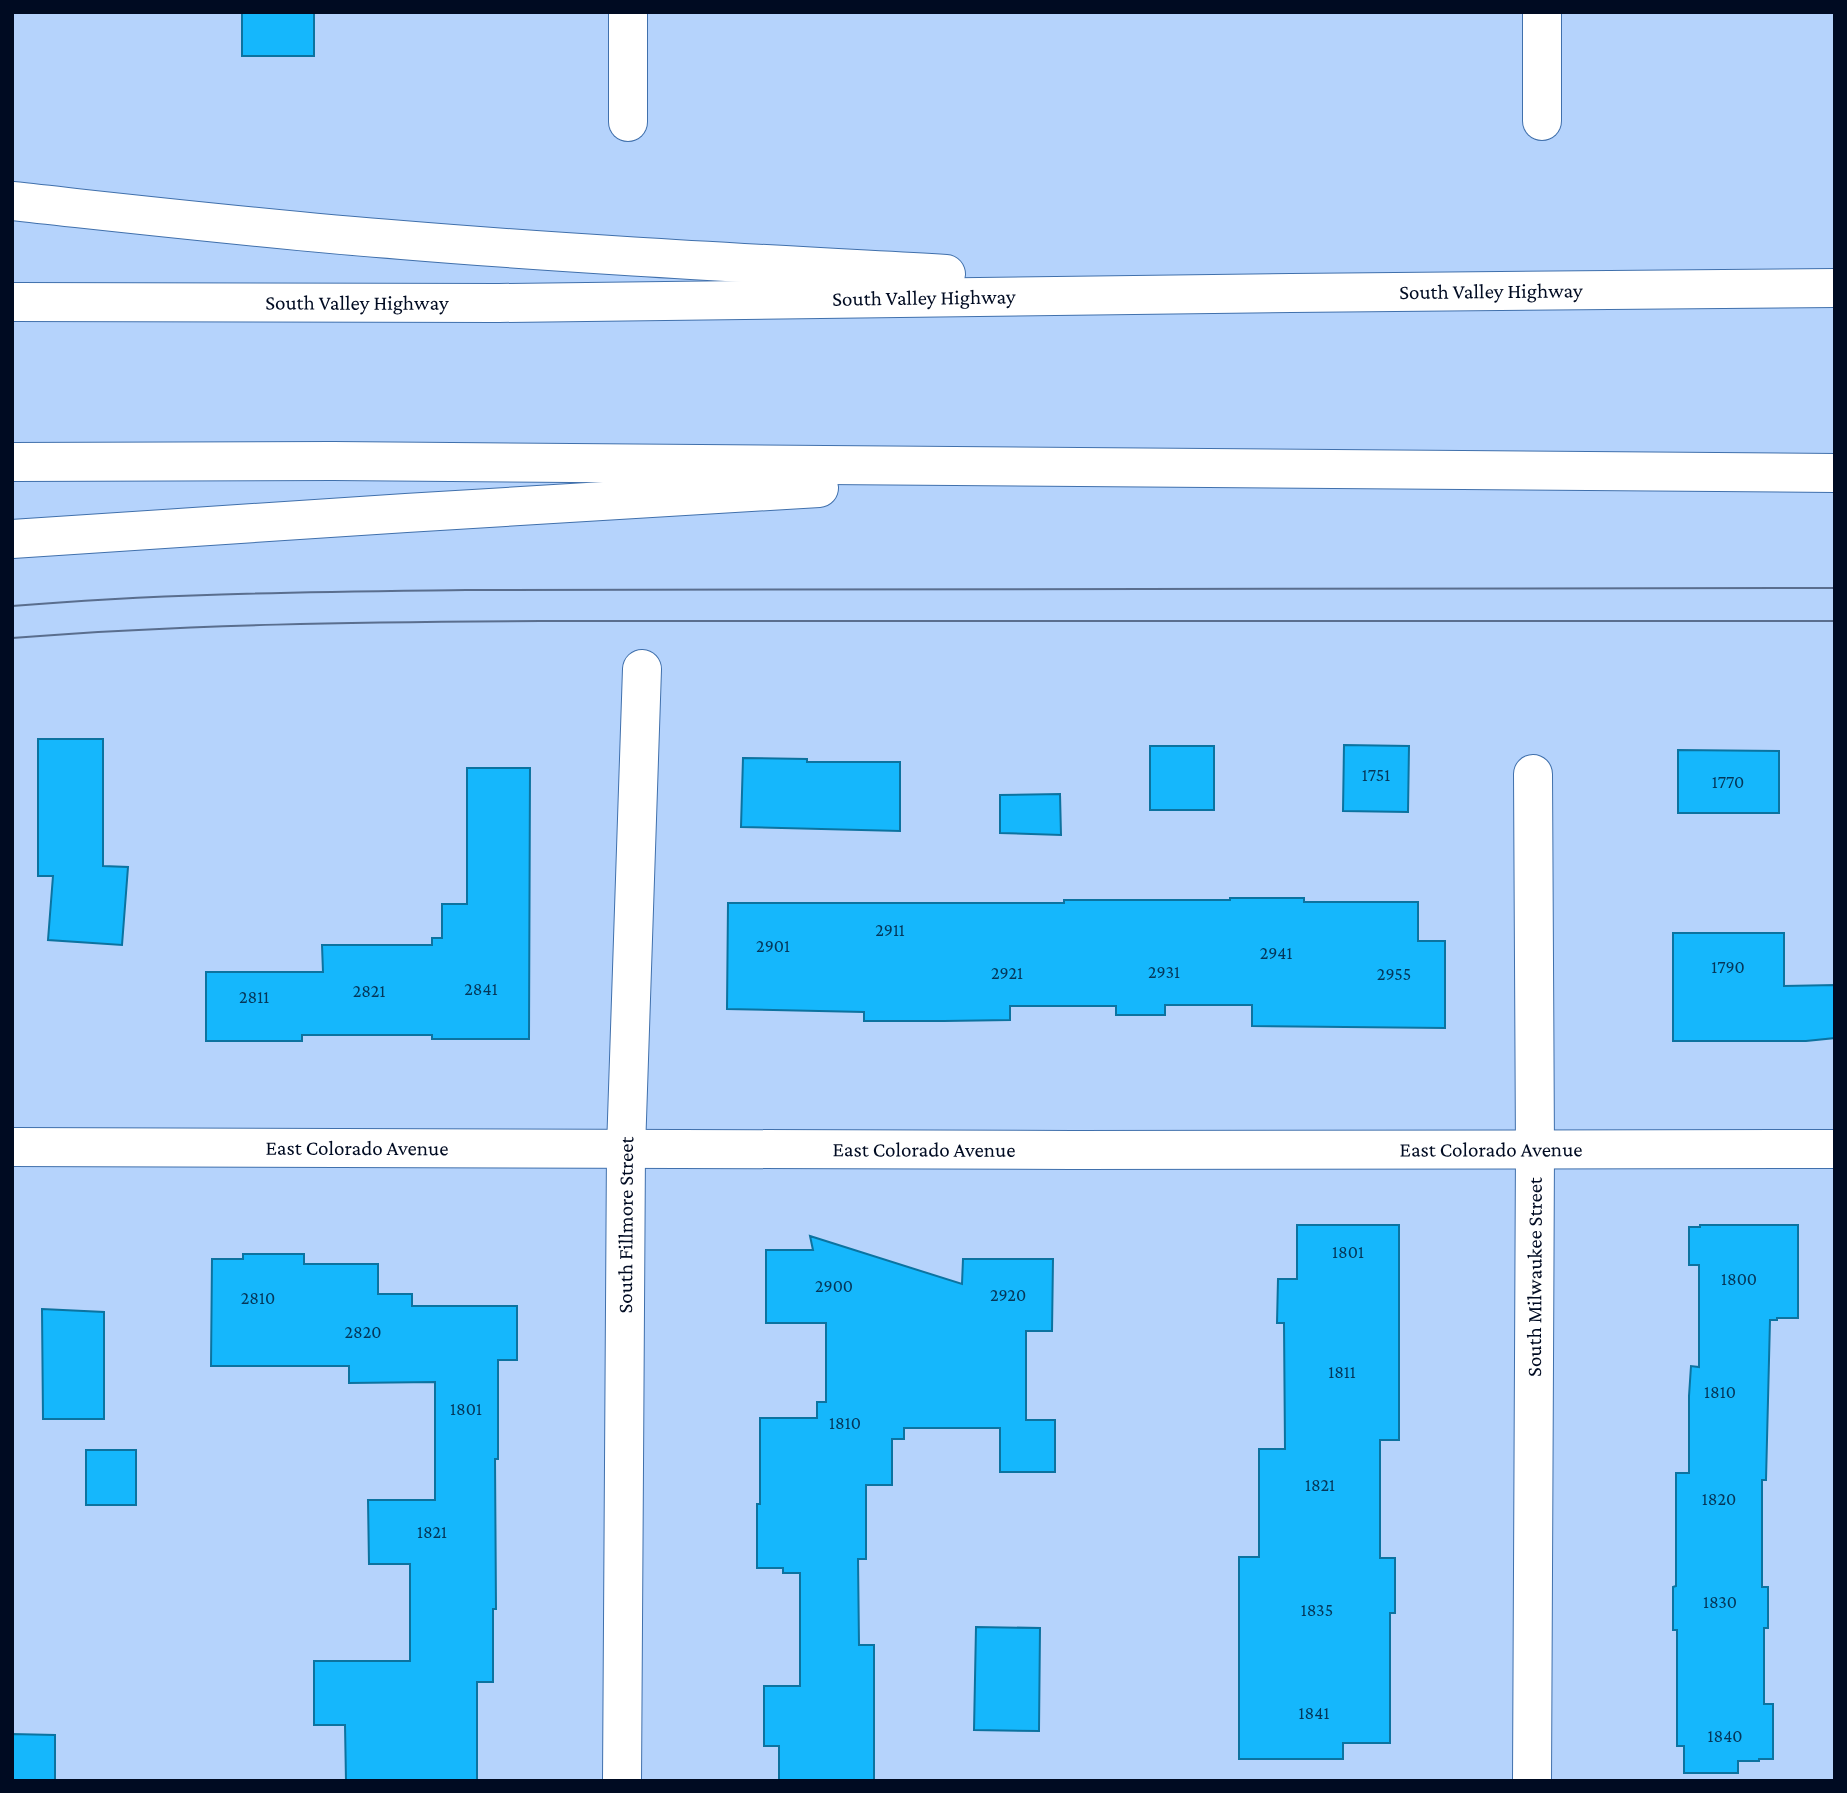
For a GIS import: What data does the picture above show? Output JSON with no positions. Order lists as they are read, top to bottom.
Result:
{
  "streets": {
    "main road": [
      "South Valley Highway",
      "East Colorado Avenue",
      "South Fillmore Street",
      "South Milwaukee Street"
    ]
  },
  "crossings": [
    ["East Colorado Avenue", "South Fillmore Street"],
    ["East Colorado Avenue", "South Milwaukee Street"]
  ],
  "house_numbers": [
    "1751",
    "1770",
    "2911",
    "2901",
    "2941",
    "1790",
    "2931",
    "2921",
    "2955",
    "2841",
    "2821",
    "2811",
    "1801",
    "1800",
    "2900",
    "2920",
    "2810",
    "2820",
    "1811",
    "1810",
    "1801",
    "1810",
    "1821",
    "1820",
    "1821",
    "1830",
    "1835",
    "1841",
    "1840"
  ]
}
